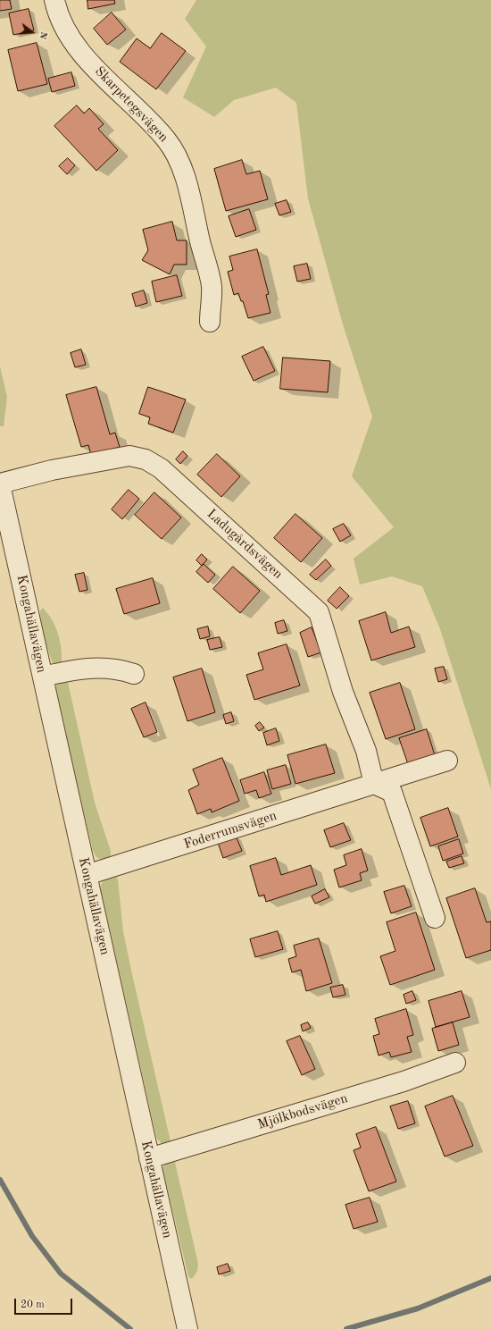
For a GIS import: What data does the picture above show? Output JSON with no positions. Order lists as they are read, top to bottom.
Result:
{
  "streets": {
    "street": [
      "Skarpetegsvägen",
      "Ladugårdsvägen",
      "Kongahällavägen",
      "Foderrumsvägen",
      "Mjölkbodsvägen"
    ]
  },
  "crossings": [
    ["Ladugårdsvägen", "Kongahällavägen"],
    ["Ladugårdsvägen", "Foderrumsvägen"],
    ["Kongahällavägen", "Foderrumsvägen"],
    ["Kongahällavägen", "Mjölkbodsvägen"]
  ],
  "scale_bar": "20 m",
  "north": "right"
}
